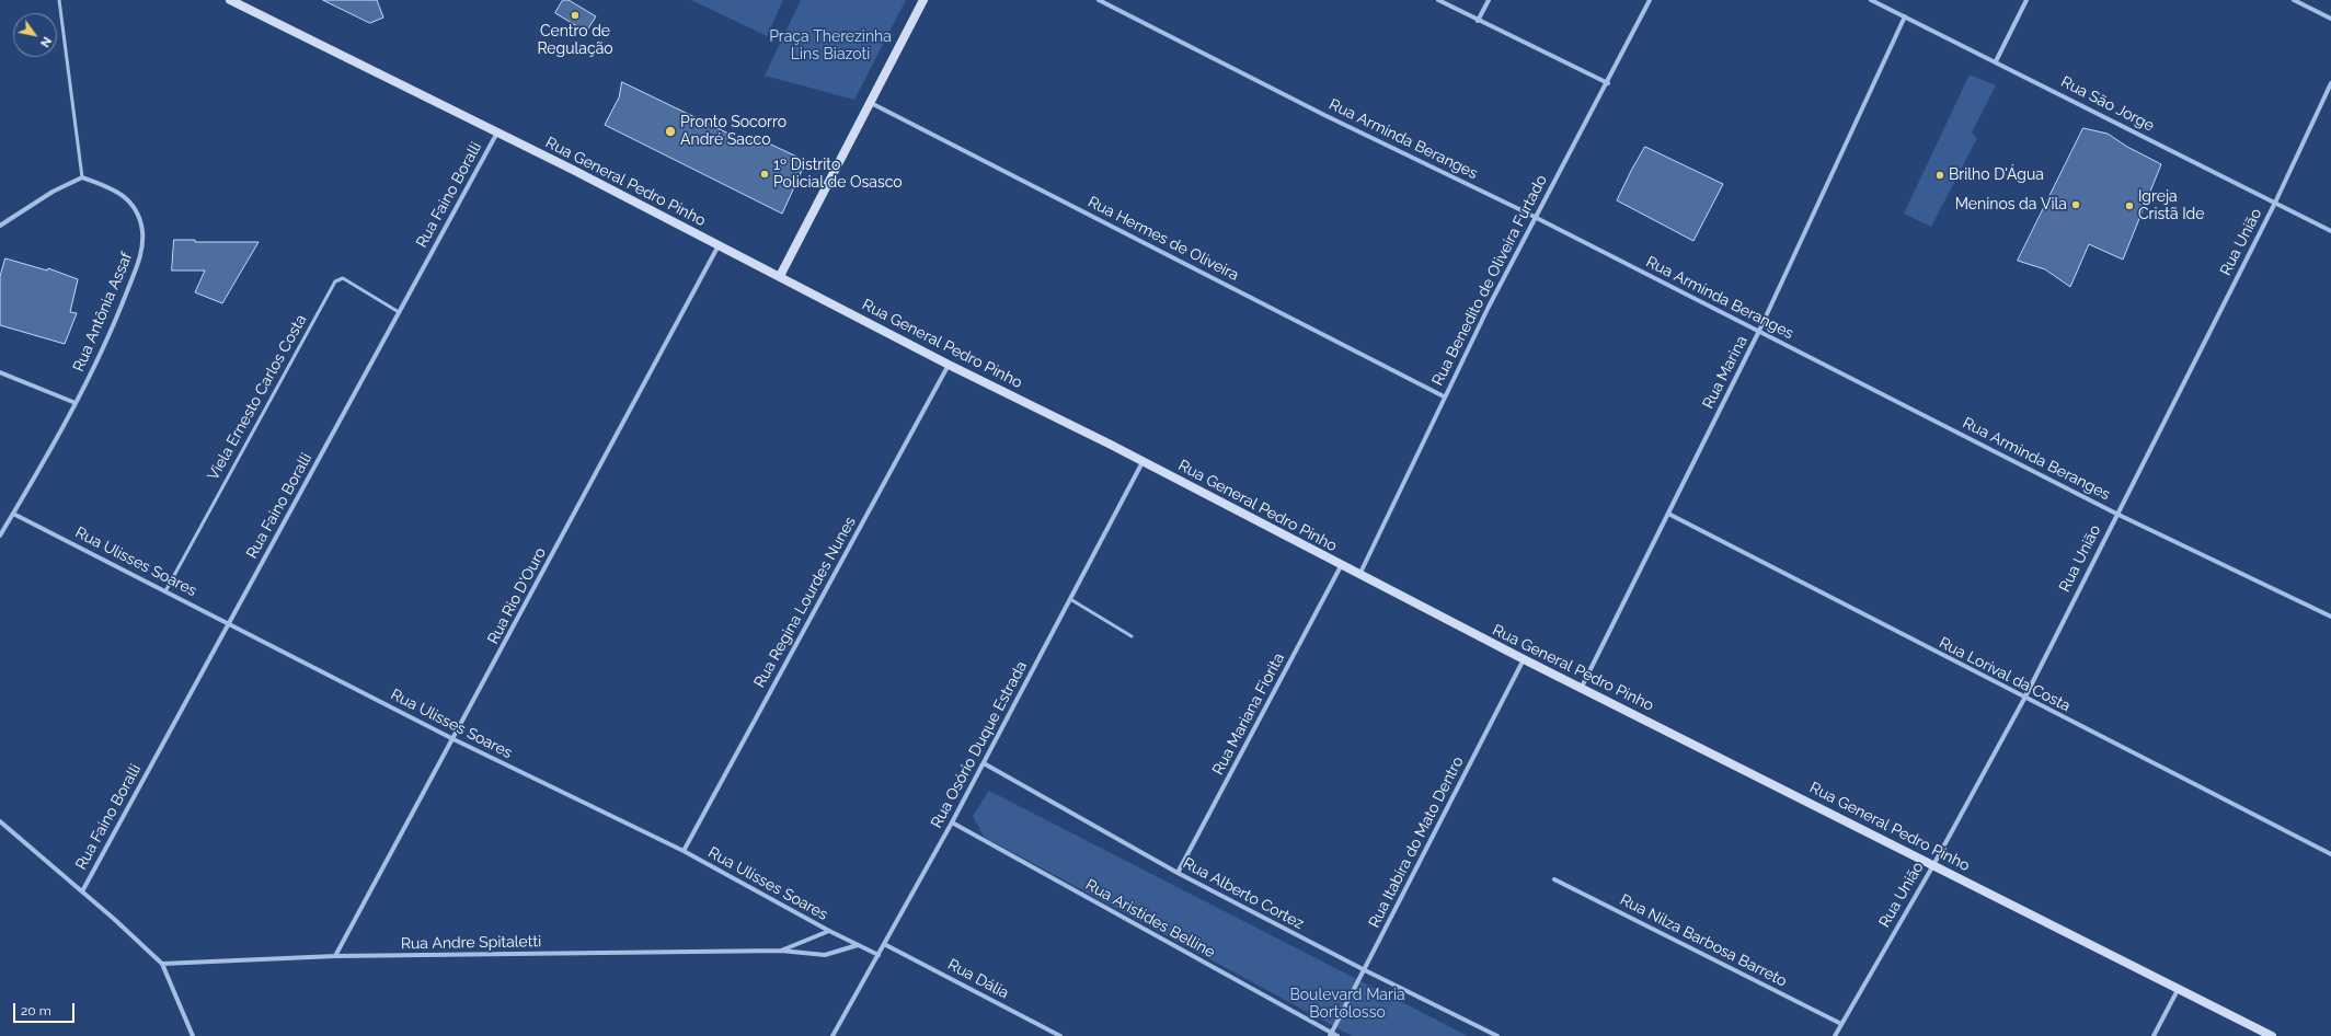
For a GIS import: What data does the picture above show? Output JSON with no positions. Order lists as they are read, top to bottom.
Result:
{
  "streets": {
    "street": [
      "Rua São Jorge",
      "Rua Arminda Beranges",
      "Rua General Pedro Pinho",
      "Rua Faino Boralli",
      "Rua Hermes de Oliveira",
      "Rua União",
      "Rua Benedito de Oliveira Furtado",
      "Rua Antônia Assaf",
      "Rua Marina",
      "Rua Ulisses Soares",
      "Rua Rio D'Ouro",
      "Rua Regina Lourdes Nunes",
      "Rua Lorival da Costa",
      "Rua Mariana Fiorita",
      "Rua Osório Duque Estrada",
      "Rua Itabira do Mato Dentro",
      "Rua Alberto Cortez",
      "Rua Aristides Belline",
      "Rua Nilza Barbosa Barreto",
      "Rua Andre Spitaletti",
      "Rua Dália"
    ],
    "lane": ["Viela Ernesto Carlos Costa"]
  },
  "crossings": [
    ["Rua São Jorge", "Rua União"],
    ["Rua São Jorge", "Rua Marina"],
    ["Rua Arminda Beranges", "Rua União"],
    ["Rua Arminda Beranges", "Rua Benedito de Oliveira Furtado"],
    ["Rua Arminda Beranges", "Rua Marina"],
    ["Rua General Pedro Pinho", "Rua Faino Boralli"],
    ["Rua General Pedro Pinho", "Rua União"],
    ["Rua General Pedro Pinho", "Rua Benedito de Oliveira Furtado"],
    ["Rua General Pedro Pinho", "Rua Marina"],
    ["Rua General Pedro Pinho", "Rua Rio D'Ouro"],
    ["Rua General Pedro Pinho", "Rua Regina Lourdes Nunes"],
    ["Rua General Pedro Pinho", "Rua Mariana Fiorita"],
    ["Rua General Pedro Pinho", "Rua Osório Duque Estrada"],
    ["Rua General Pedro Pinho", "Rua Itabira do Mato Dentro"],
    ["Rua Faino Boralli", "Viela Ernesto Carlos Costa"],
    ["Rua Faino Boralli", "Rua Ulisses Soares"],
    ["Rua Hermes de Oliveira", "Rua Benedito de Oliveira Furtado"],
    ["Rua União", "Rua Lorival da Costa"],
    ["Rua União", "Rua Nilza Barbosa Barreto"],
    ["Rua Antônia Assaf", "Rua Ulisses Soares"],
    ["Rua Marina", "Rua Lorival da Costa"],
    ["Viela Ernesto Carlos Costa", "Rua Ulisses Soares"],
    ["Rua Ulisses Soares", "Rua Rio D'Ouro"],
    ["Rua Ulisses Soares", "Rua Regina Lourdes Nunes"],
    ["Rua Ulisses Soares", "Rua Osório Duque Estrada"],
    ["Rua Ulisses Soares", "Rua Andre Spitaletti"],
    ["Rua Rio D'Ouro", "Rua Andre Spitaletti"],
    ["Rua Mariana Fiorita", "Rua Alberto Cortez"],
    ["Rua Osório Duque Estrada", "Rua Alberto Cortez"],
    ["Rua Osório Duque Estrada", "Rua Aristides Belline"],
    ["Rua Osório Duque Estrada", "Rua Dália"],
    ["Rua Itabira do Mato Dentro", "Rua Alberto Cortez"],
    ["Rua Itabira do Mato Dentro", "Rua Aristides Belline"]
  ],
  "parks": ["Praça Therezinha Lins Biazoti", "Boulevard Maria Bortolosso"],
  "places": [
    "Centro de Regulação",
    "Pronto Socorro André Sacco",
    "1º Distrito Policial de Osasco",
    "Brilho D'Água",
    "Meninos da Vila",
    "Igreja Cristã Ide"
  ],
  "scale_bar": "20 m",
  "north": "bottom right"
}
